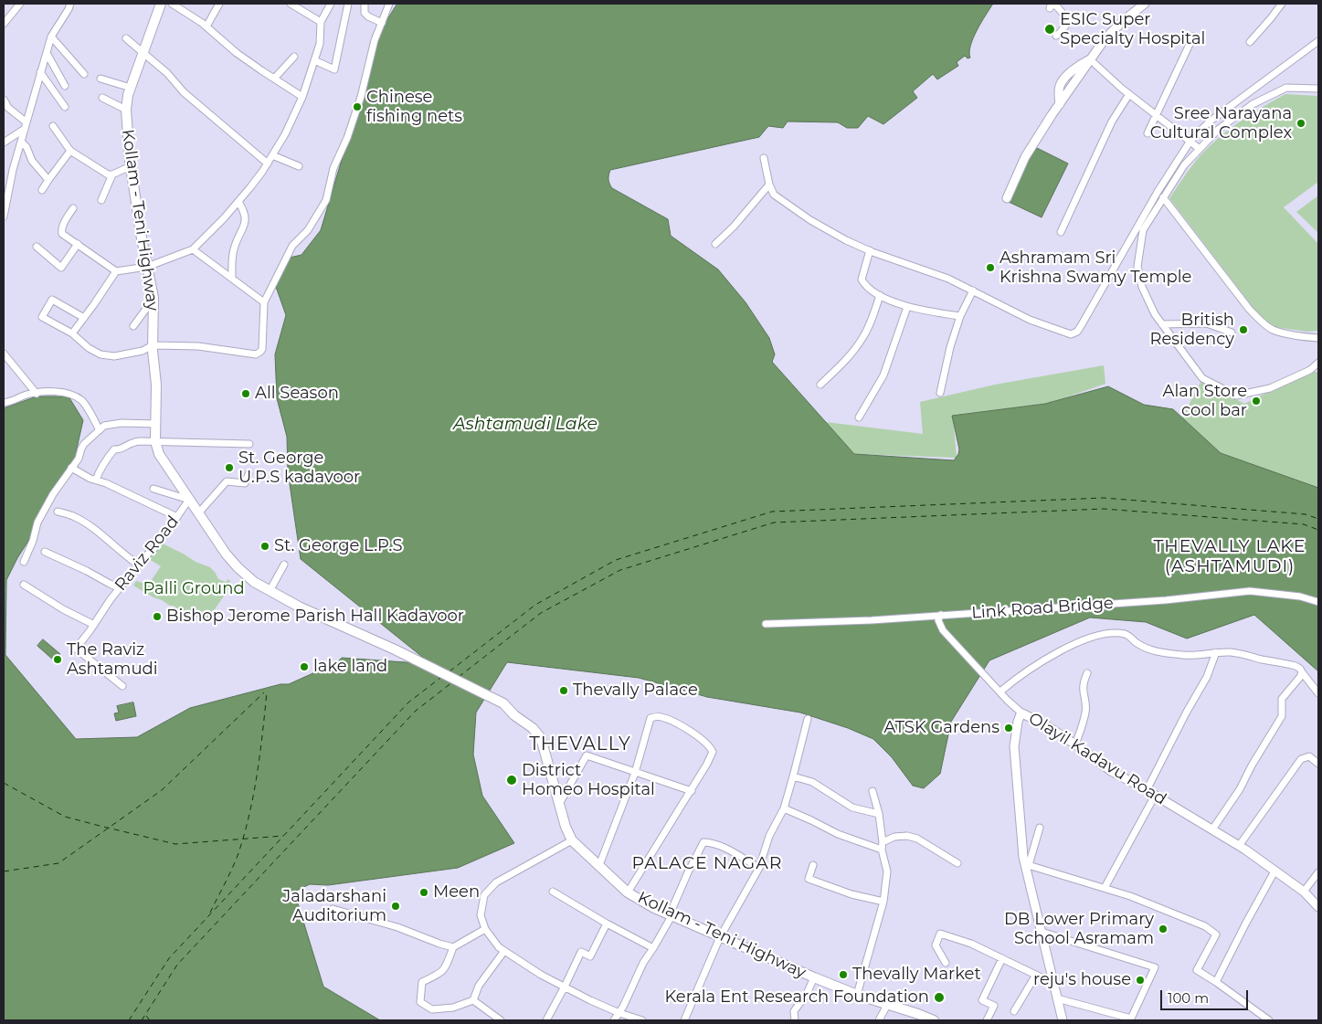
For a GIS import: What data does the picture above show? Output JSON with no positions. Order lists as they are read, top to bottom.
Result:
{
  "streets": {
    "main road": ["Kollam - Teni Highway"],
    "street": ["Raviz Road", "Link Road Bridge", "Olayil Kadavu Road"]
  },
  "crossings": [
    ["Kollam - Teni Highway", "Raviz Road"]
  ],
  "districts": ["THEVALLY LAKE (ASHTAMUDI)", "THEVALLY", "PALACE NAGAR"],
  "water": ["Ashtamudi Lake"],
  "parks": ["Palli Ground"],
  "places": [
    "ESIC Super Specialty Hospital",
    "Chinese fishing nets",
    "Sree Narayana Cultural Complex",
    "Ashramam Sri Krishna Swamy Temple",
    "British Residency",
    "All Season",
    "Alan Store cool bar",
    "St. George U.P.S kadavoor",
    "St. George L.P.S",
    "Bishop Jerome Parish Hall Kadavoor",
    "The Raviz Ashtamudi",
    "lake land",
    "Thevally Palace",
    "ATSK Gardens",
    "District Homeo Hospital",
    "Meen",
    "Jaladarshani Auditorium",
    "DB Lower Primary School Asramam",
    "Thevally Market",
    "reju's house",
    "Kerala Ent Research Foundation"
  ],
  "scale_bar": "100 m"
}
